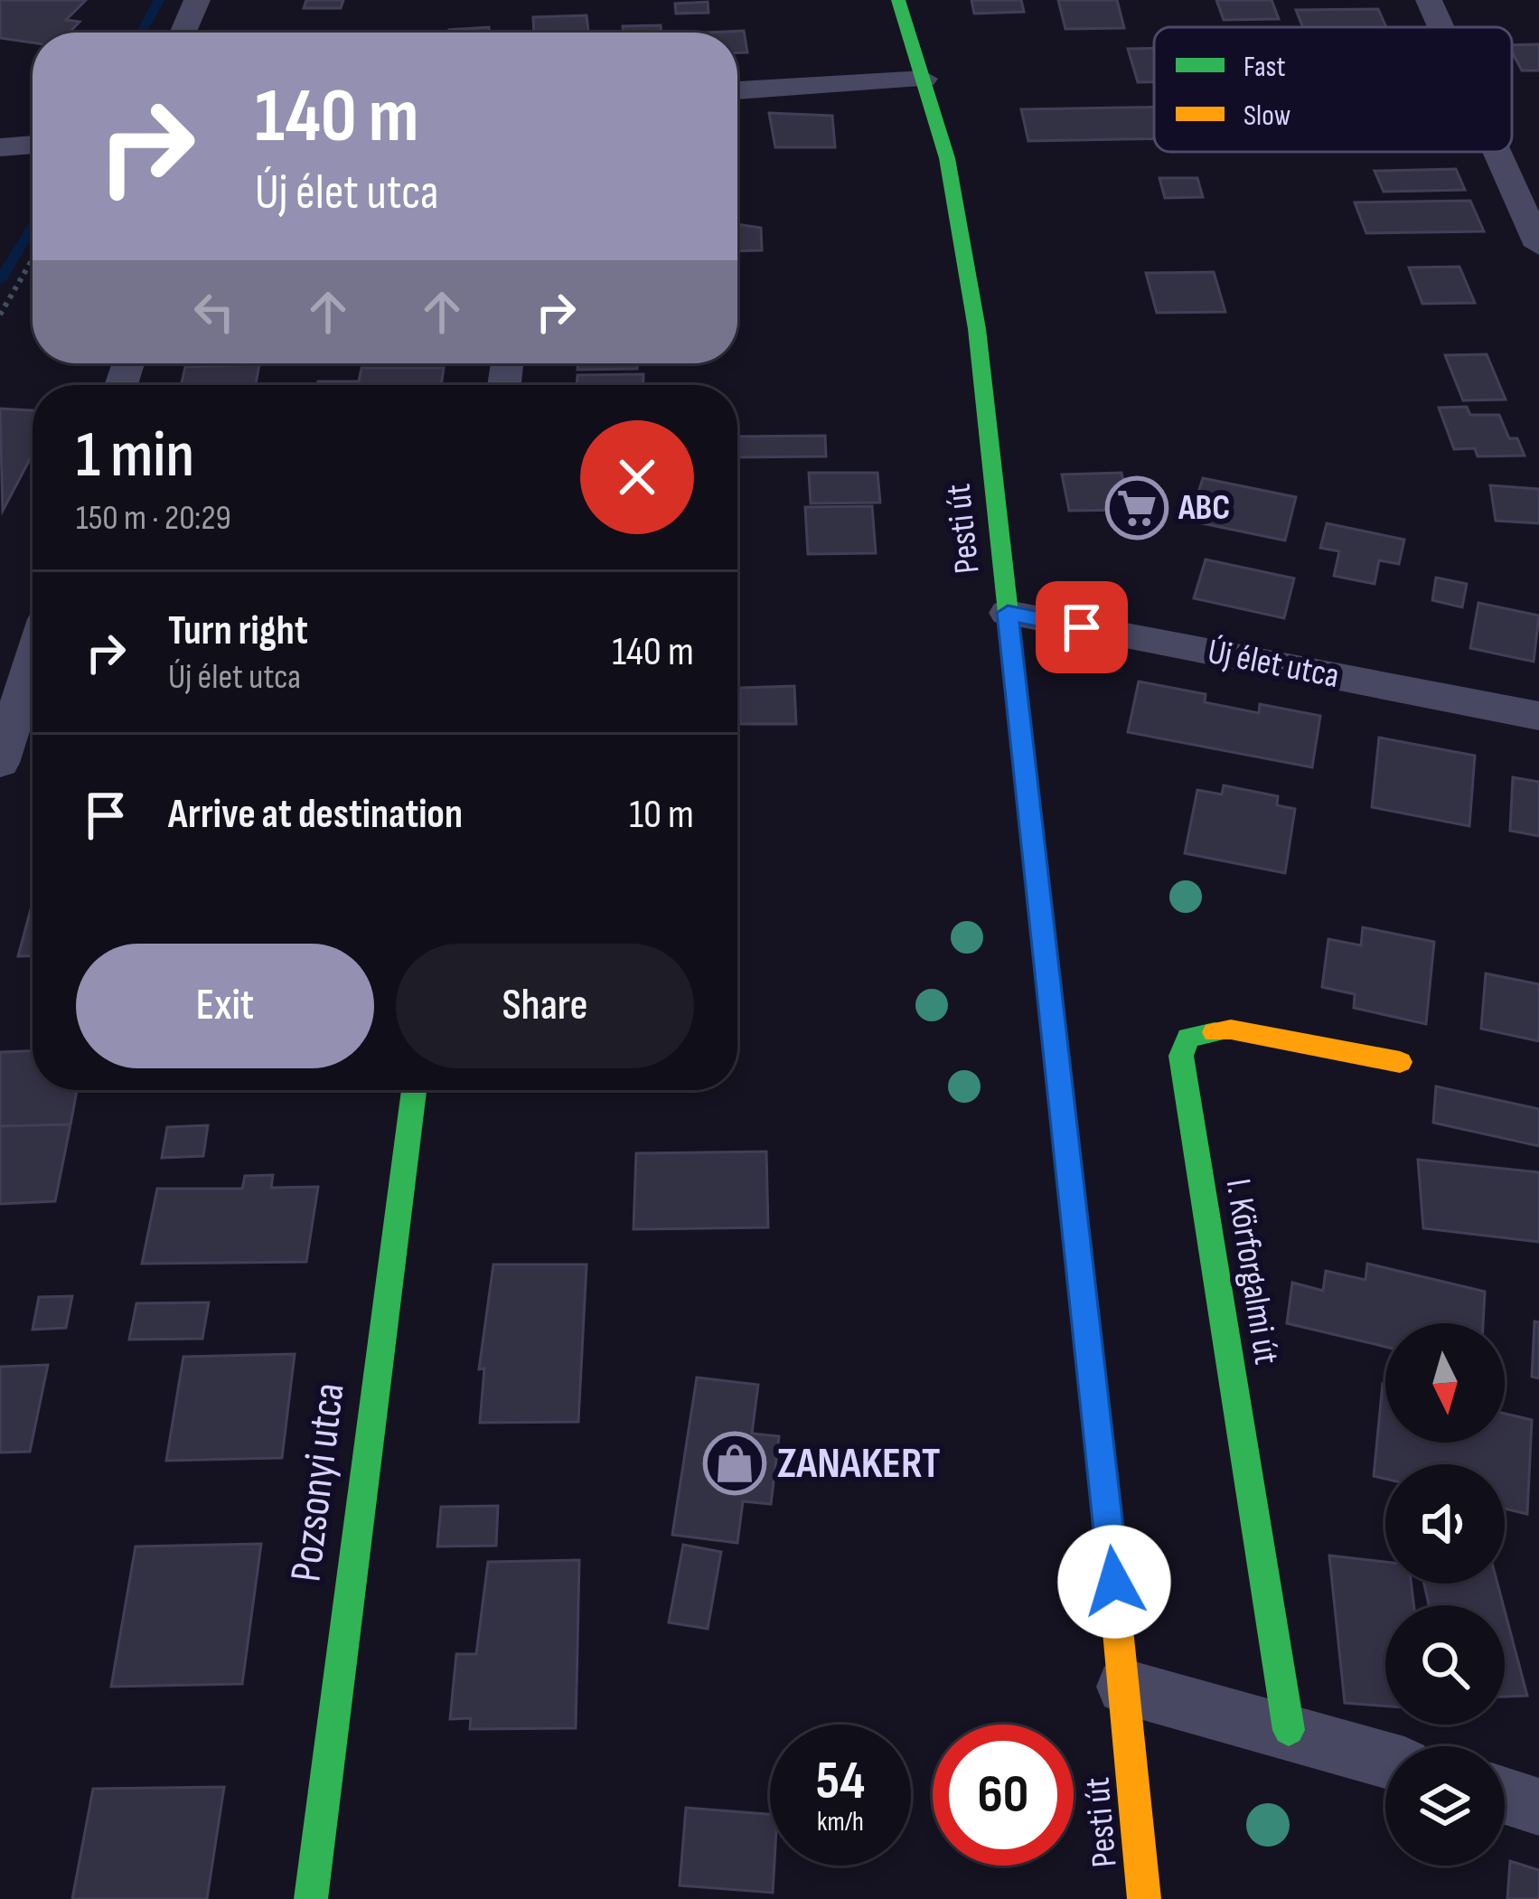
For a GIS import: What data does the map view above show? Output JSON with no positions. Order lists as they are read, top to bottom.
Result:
{
  "streets": {
    "main road": ["Pesti út", "I. Körforgalmi út", "Pozsonyi utca"],
    "street": ["Új élet utca"]
  },
  "crossings": [
    ["Pesti út", "Új élet utca"]
  ],
  "places": {
    "supermarket": ["ABC"],
    "shop": ["ZANAKERT"]
  },
  "legend": ["Fast", "Slow"],
  "north": "bottom",
  "page": {
    "turn": ["140 m", "Új élet utca"],
    "heading": ["1 min", "150 m · 20:29"],
    "list": [
      {
        "name": "Turn right",
        "note": "Új élet utca",
        "value": "140 m"
      },
      {
        "name": "Arrive at destination",
        "value": "10 m"
      }
    ],
    "buttons": ["Exit", "Share"],
    "speed": "54 km/h",
    "limit": "60"
  }
}
